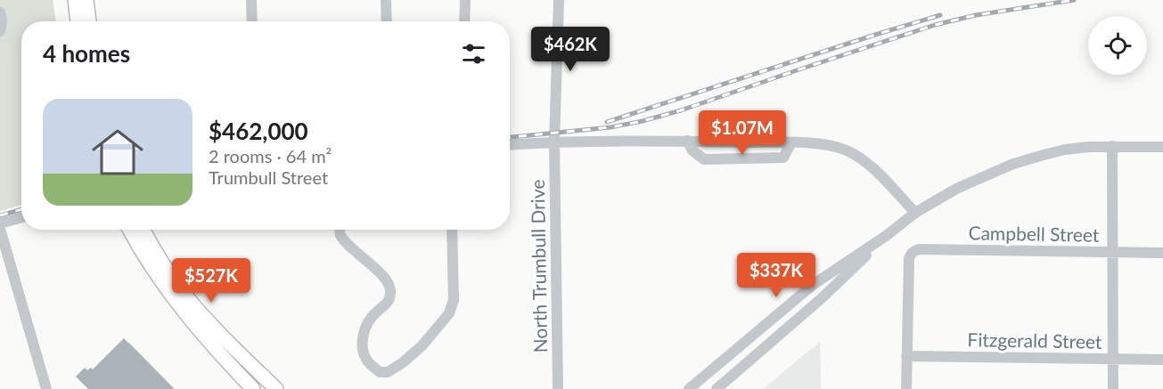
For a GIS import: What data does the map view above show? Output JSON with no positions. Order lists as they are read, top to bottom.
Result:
{
  "streets": {
    "street": ["Campbell Street", "North Trumbull Drive", "Fitzgerald Street"]
  },
  "crossings": [
    ["Campbell Street", "Fitzgerald Street"]
  ],
  "page": {
    "heading": "4 homes",
    "price": [
      "$462K",
      "$1.07M",
      "$337K",
      "$527K"
    ],
    "list": [
      {
        "name": "$462,000",
        "note": "2 rooms · 64 m² · Trumbull Street"
      }
    ]
  }
}
